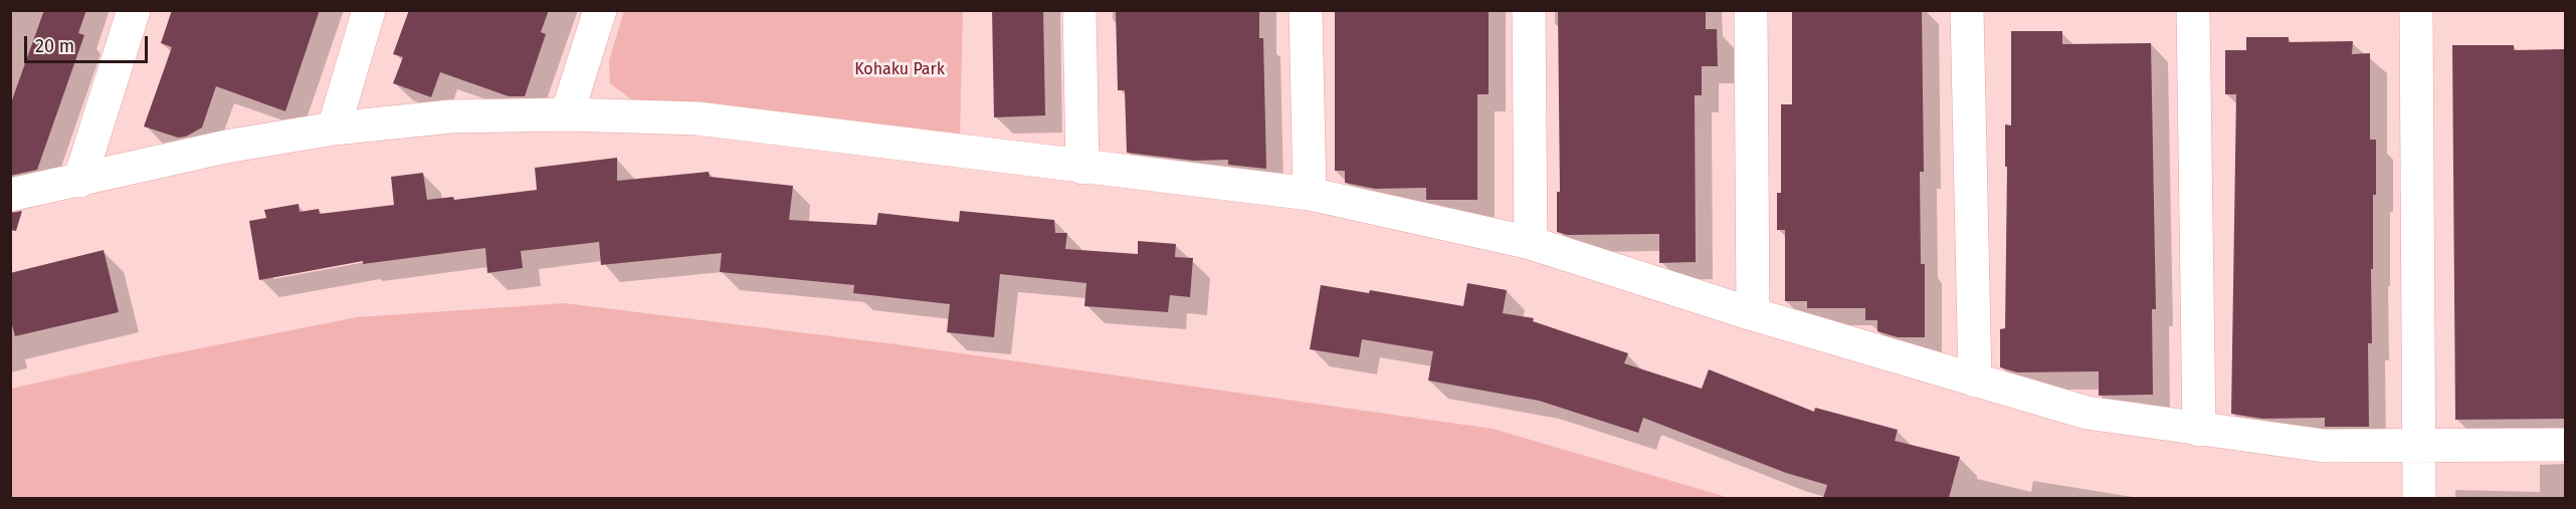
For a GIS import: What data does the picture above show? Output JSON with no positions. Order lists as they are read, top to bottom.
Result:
{
  "parks": ["Kohaku Park"],
  "scale_bar": "20 m"
}
